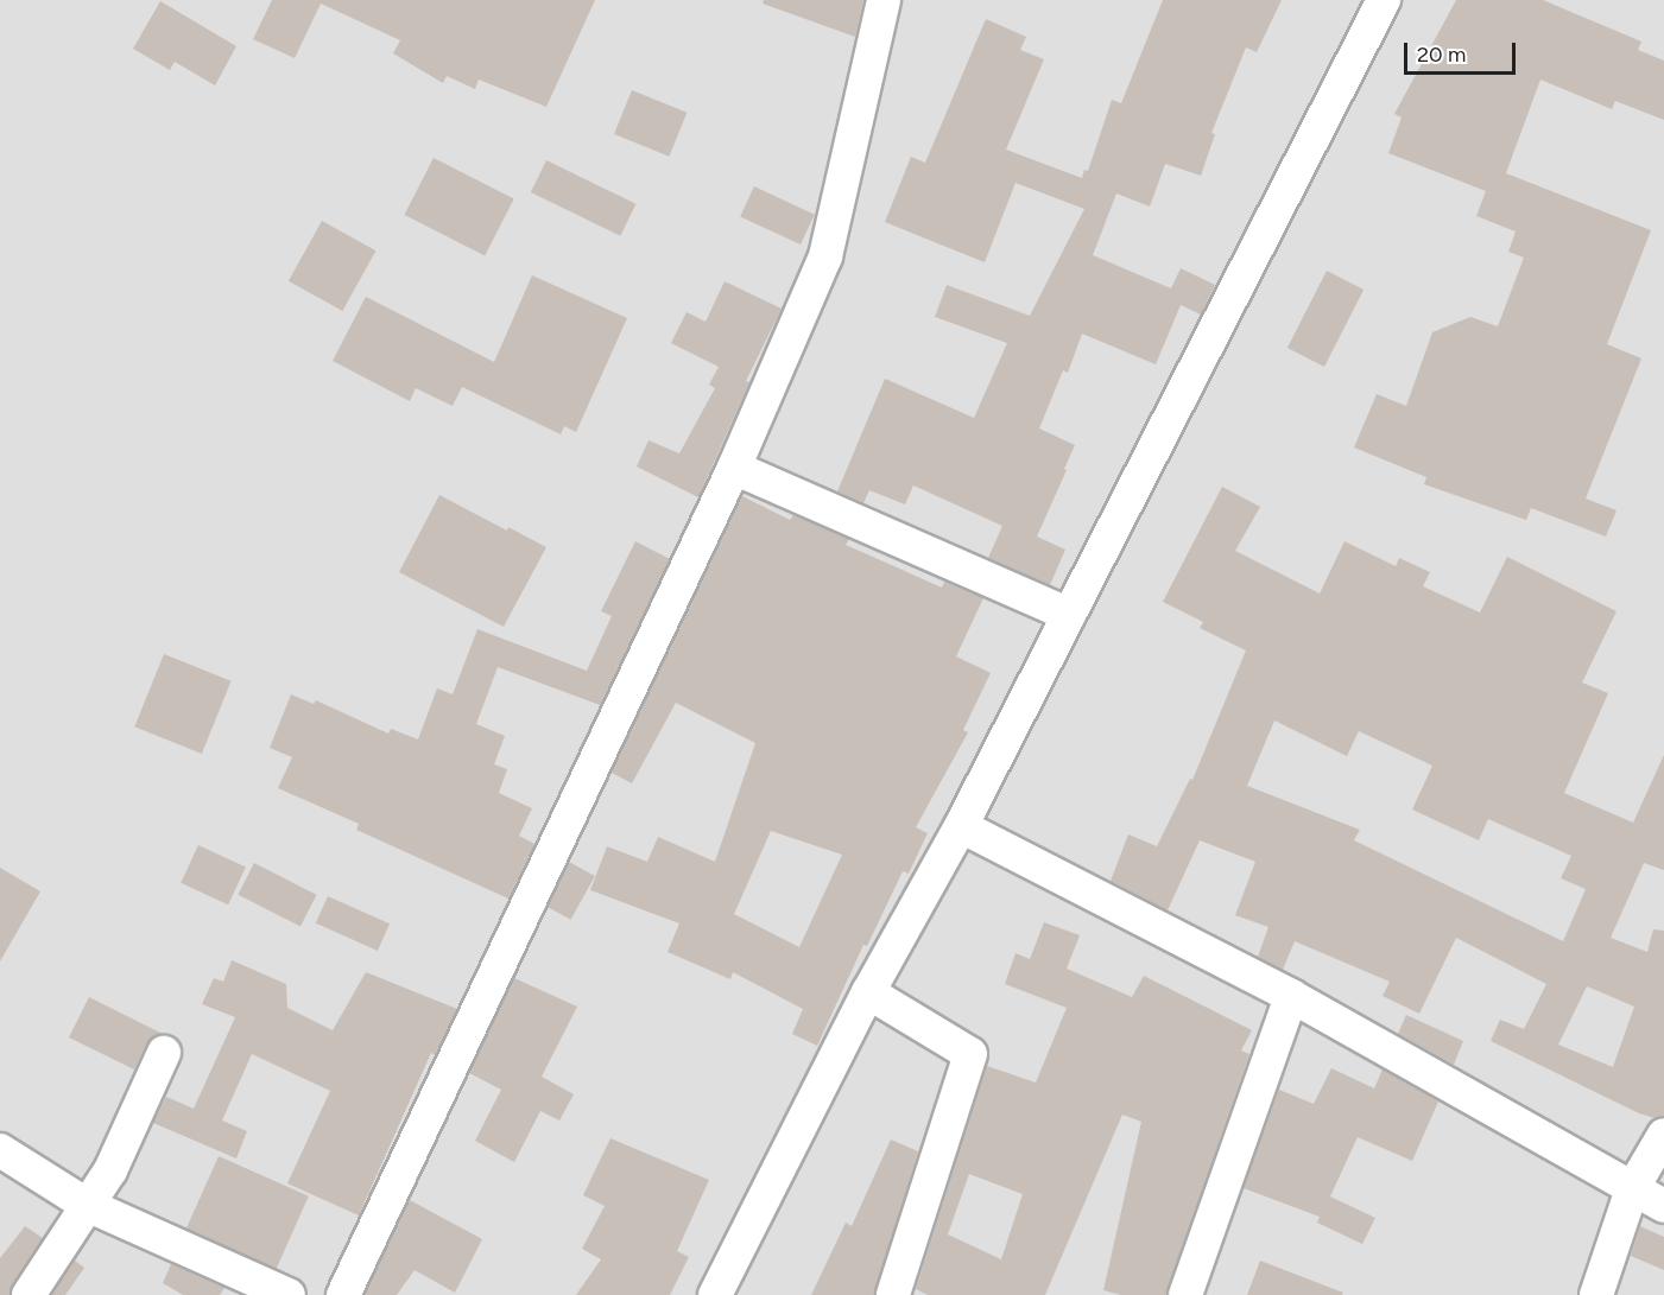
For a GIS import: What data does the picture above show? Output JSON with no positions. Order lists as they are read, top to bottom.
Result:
{
  "scale_bar": "20 m"
}
